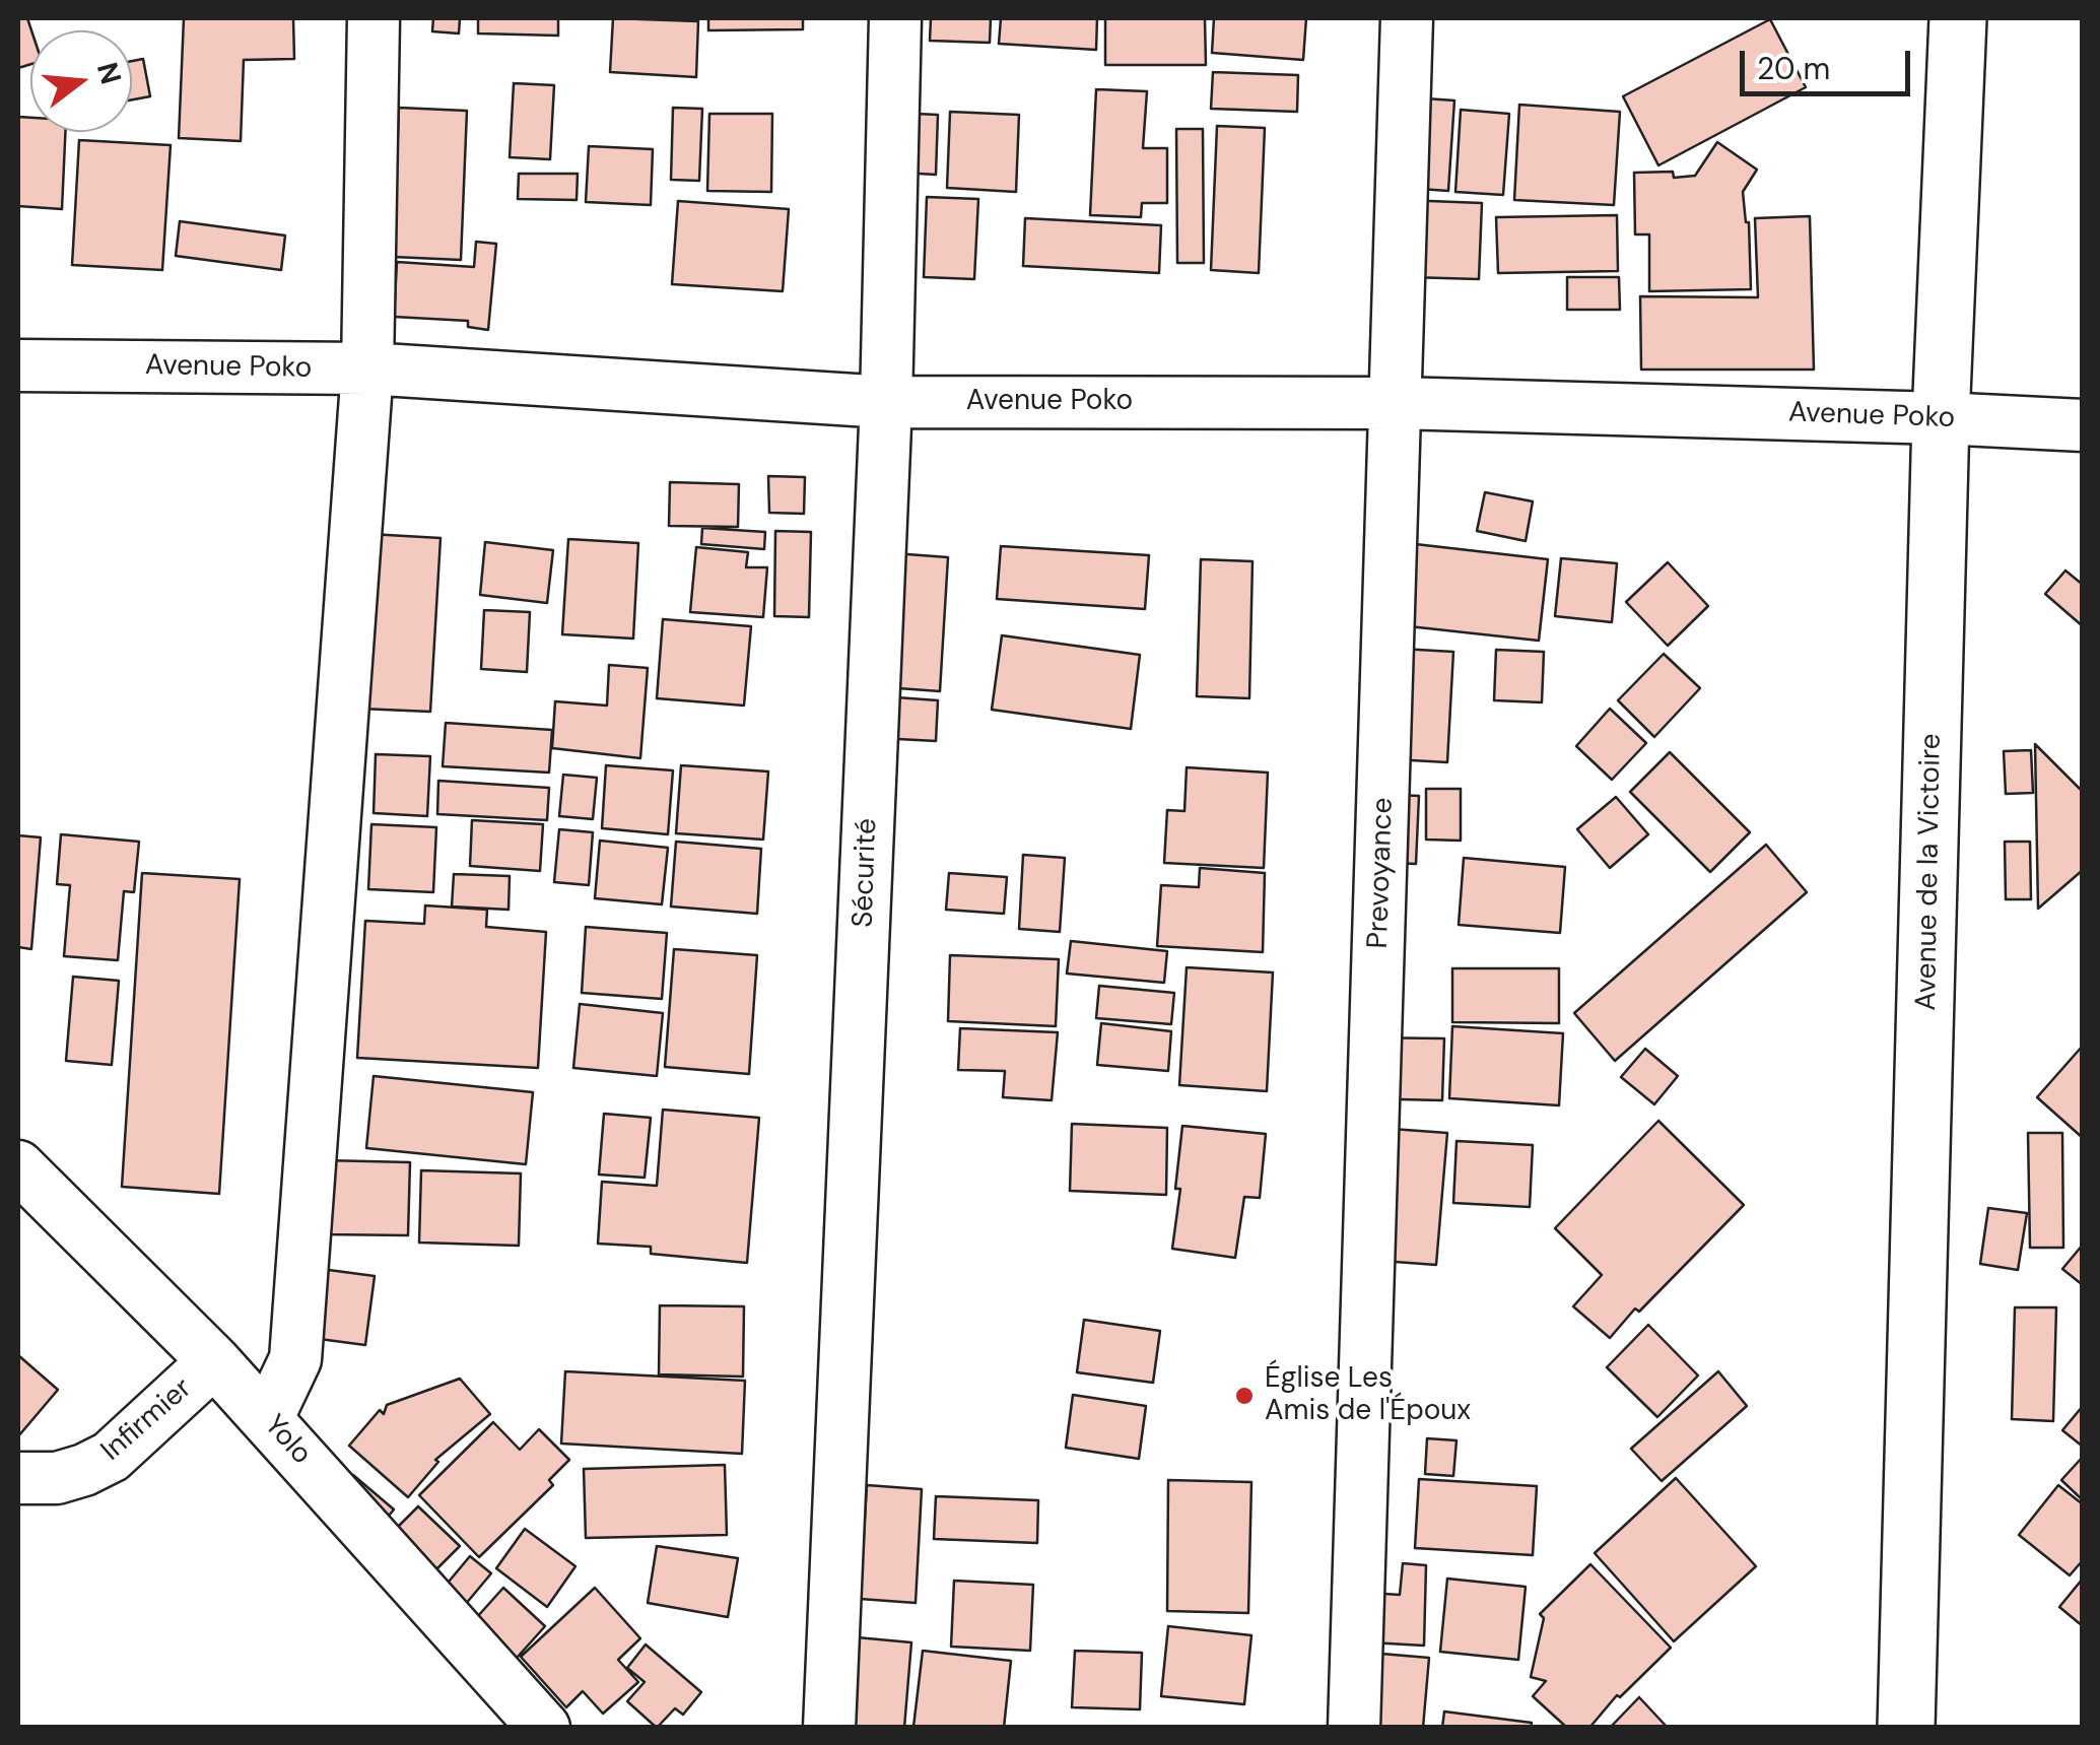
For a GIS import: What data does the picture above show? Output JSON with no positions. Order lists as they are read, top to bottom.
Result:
{
  "streets": {
    "main road": ["Avenue de la Victoire"],
    "street": [
      "Avenue Poko",
      "Sécurité",
      "Prevoyance",
      "Infirmier",
      "Yolo"
    ]
  },
  "crossings": [
    ["Avenue Poko", "Avenue de la Victoire"],
    ["Avenue Poko", "Sécurité"],
    ["Avenue Poko", "Prevoyance"],
    ["Infirmier", "Yolo"]
  ],
  "places": ["Église Les Amis de l'Époux"],
  "scale_bar": "20 m",
  "north": "right"
}
